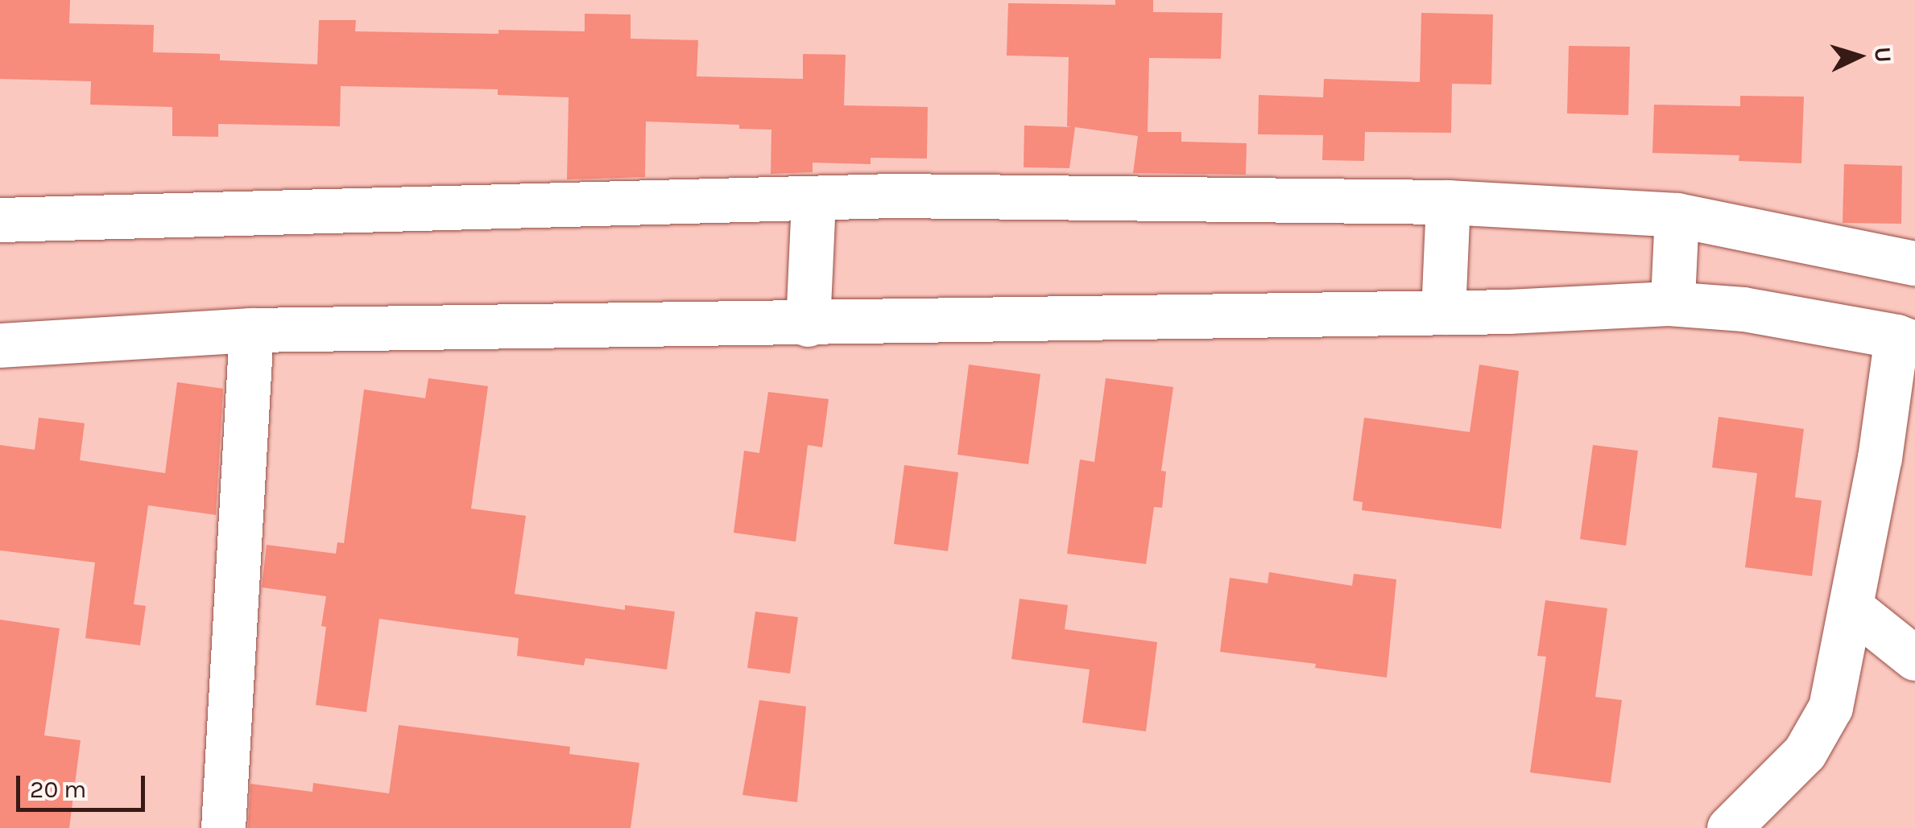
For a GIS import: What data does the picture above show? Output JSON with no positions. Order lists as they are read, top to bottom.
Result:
{
  "scale_bar": "20 m",
  "north": "right"
}
